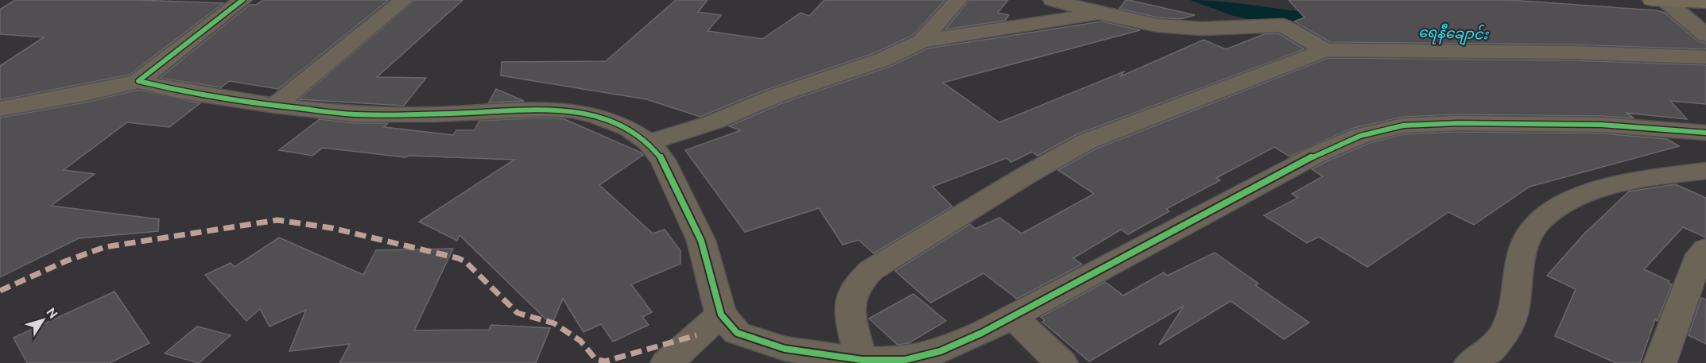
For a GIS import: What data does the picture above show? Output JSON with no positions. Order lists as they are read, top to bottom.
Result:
{
  "water": ["ရေနီချောင်း"],
  "north": "top right"
}
